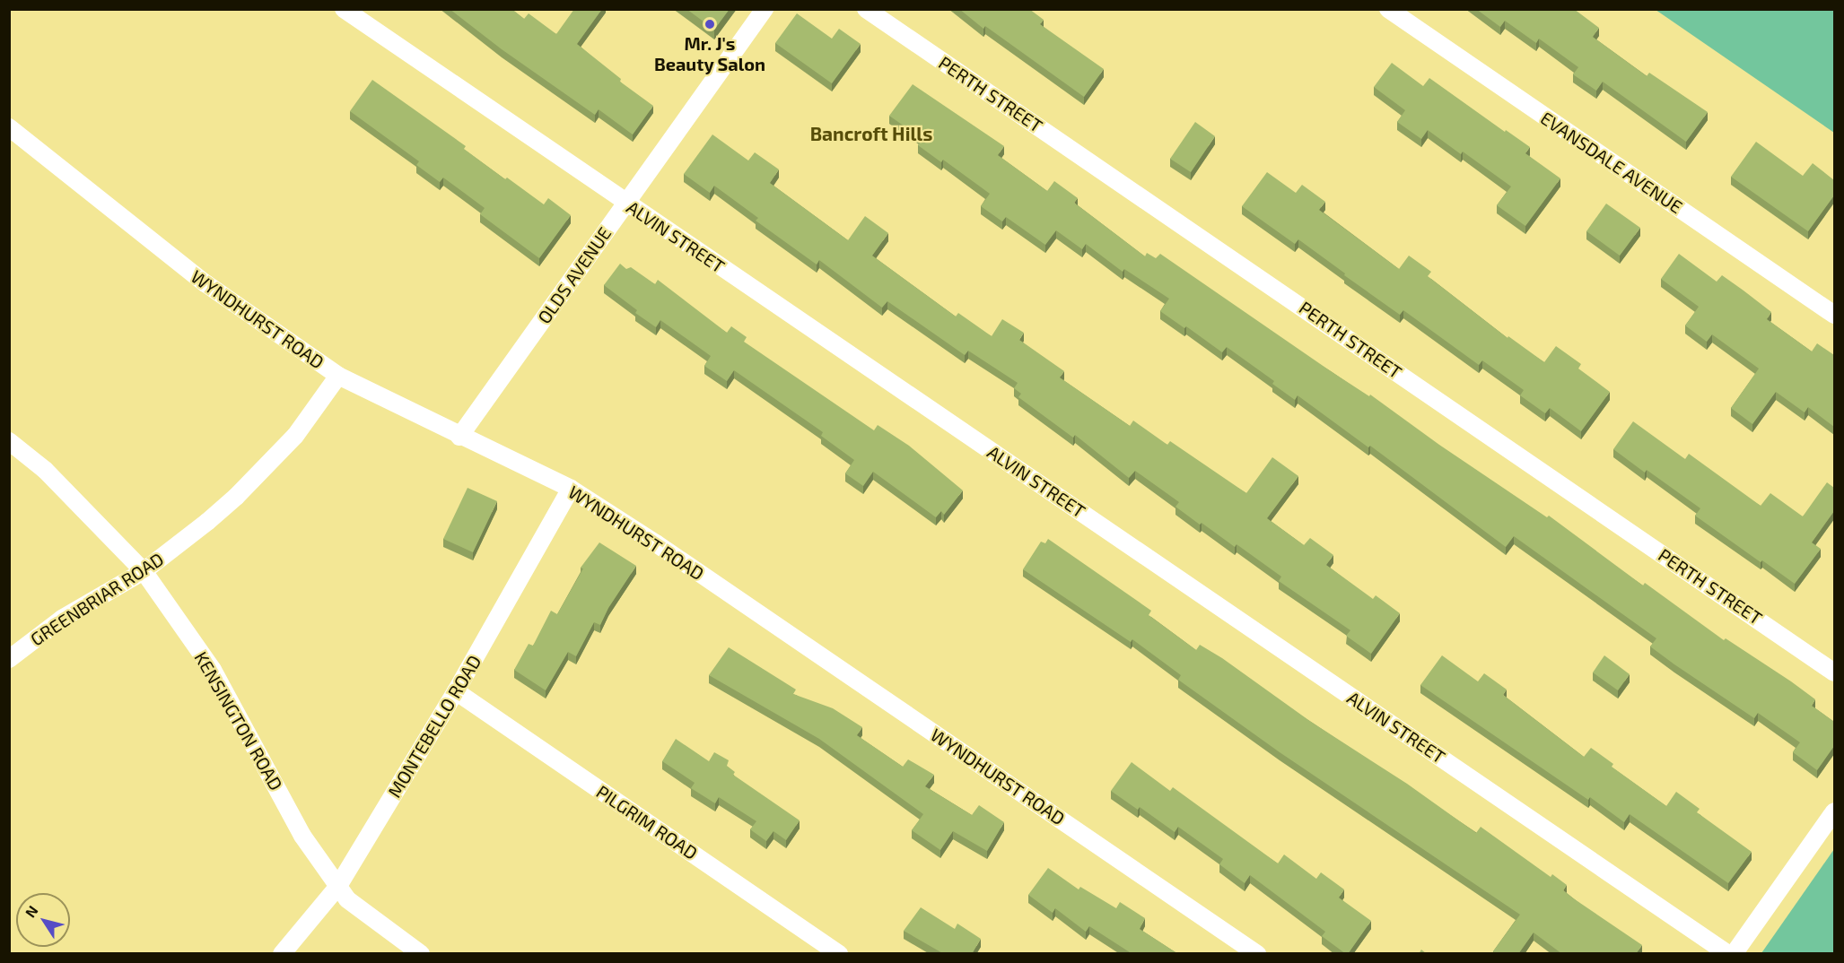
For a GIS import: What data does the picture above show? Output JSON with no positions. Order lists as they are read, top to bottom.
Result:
{
  "streets": {
    "street": [
      "PERTH STREET",
      "EVANSDALE AVENUE",
      "ALVIN STREET",
      "OLDS AVENUE",
      "WYNDHURST ROAD",
      "GREENBRIAR ROAD",
      "KENSINGTON ROAD",
      "MONTEBELLO ROAD",
      "PILGRIM ROAD"
    ]
  },
  "crossings": [
    ["ALVIN STREET", "OLDS AVENUE"],
    ["OLDS AVENUE", "WYNDHURST ROAD"],
    ["WYNDHURST ROAD", "GREENBRIAR ROAD"],
    ["WYNDHURST ROAD", "MONTEBELLO ROAD"],
    ["GREENBRIAR ROAD", "KENSINGTON ROAD"],
    ["KENSINGTON ROAD", "MONTEBELLO ROAD"],
    ["MONTEBELLO ROAD", "PILGRIM ROAD"]
  ],
  "districts": ["Bancroft Hills"],
  "places": ["Mr. J's Beauty Salon"],
  "north": "top left"
}
